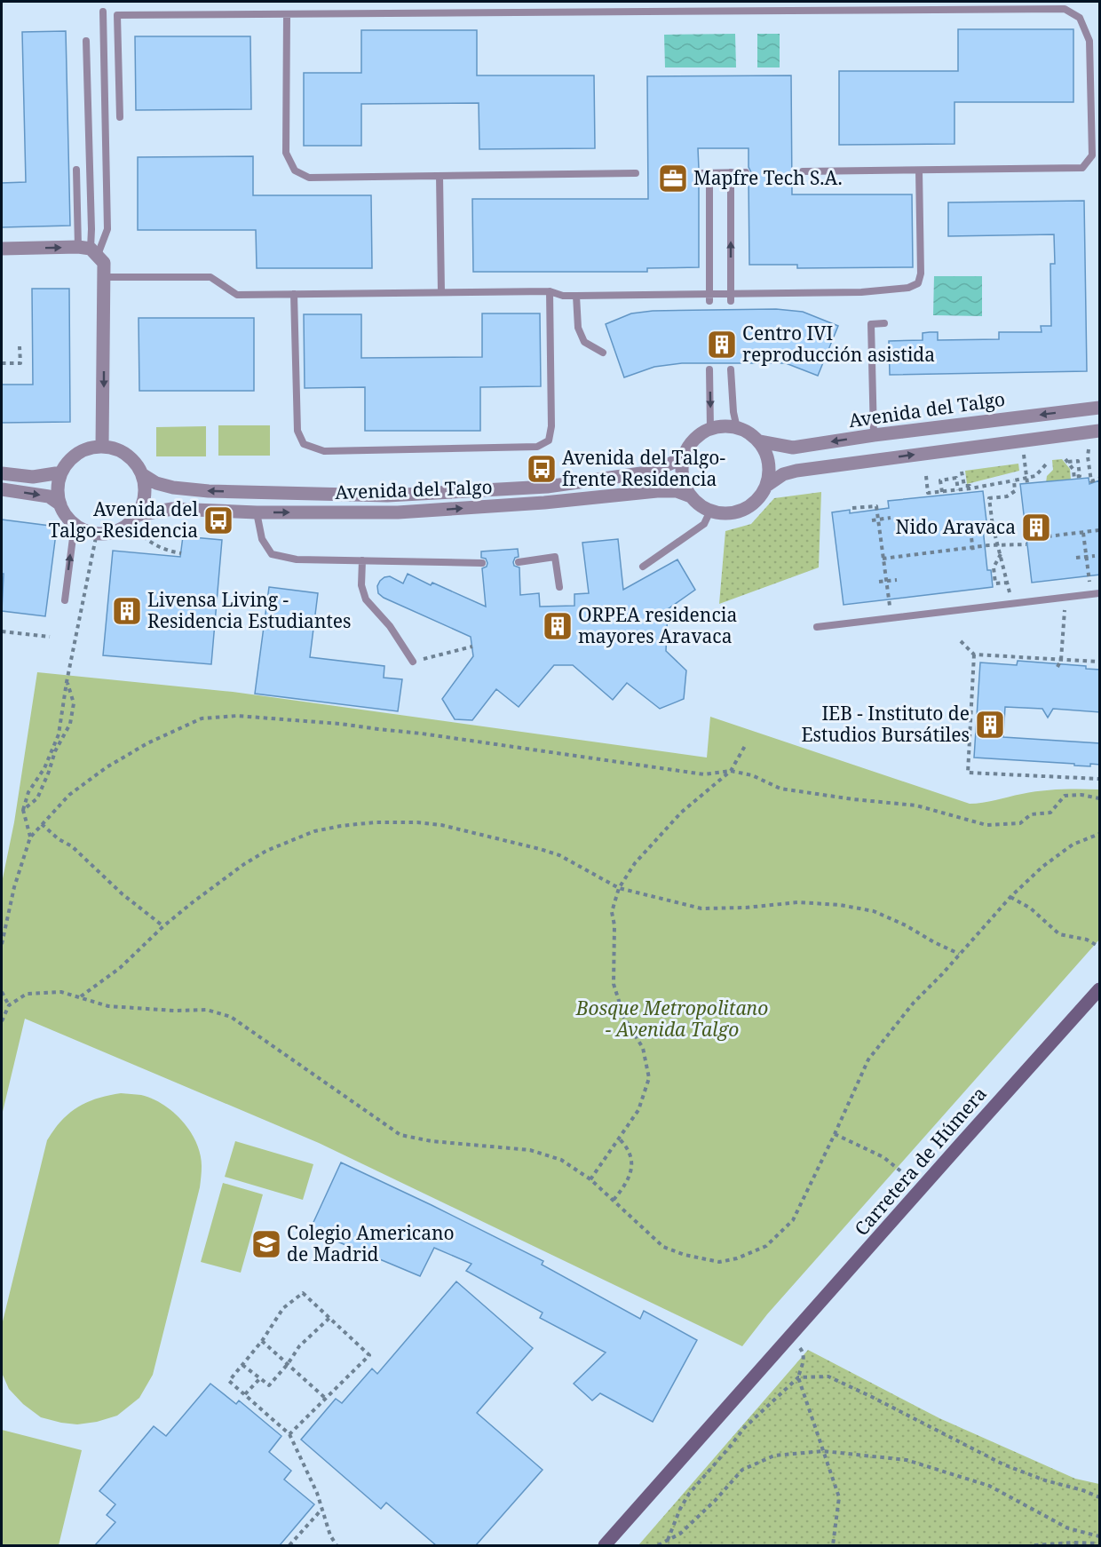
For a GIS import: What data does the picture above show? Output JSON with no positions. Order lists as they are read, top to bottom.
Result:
{
  "streets": {
    "main road": ["Carretera de Húmera"],
    "street": ["Avenida del Talgo"]
  },
  "parks": ["Bosque Metropolitano - Avenida Talgo"],
  "places": {
    "office": ["Mapfre Tech S.A."],
    "building": [
      "Centro IVI reproducción asistida",
      "Nido Aravaca",
      "Livensa Living - Residencia Estudiantes",
      "ORPEA residencia mayores Aravaca",
      "IEB - Instituto de Estudios Bursátiles"
    ],
    "bus stop": ["Avenida del Talgo- frente Residencia", "Avenida del Talgo-Residencia"],
    "school or university": ["Colegio Americano de Madrid"]
  }
}
